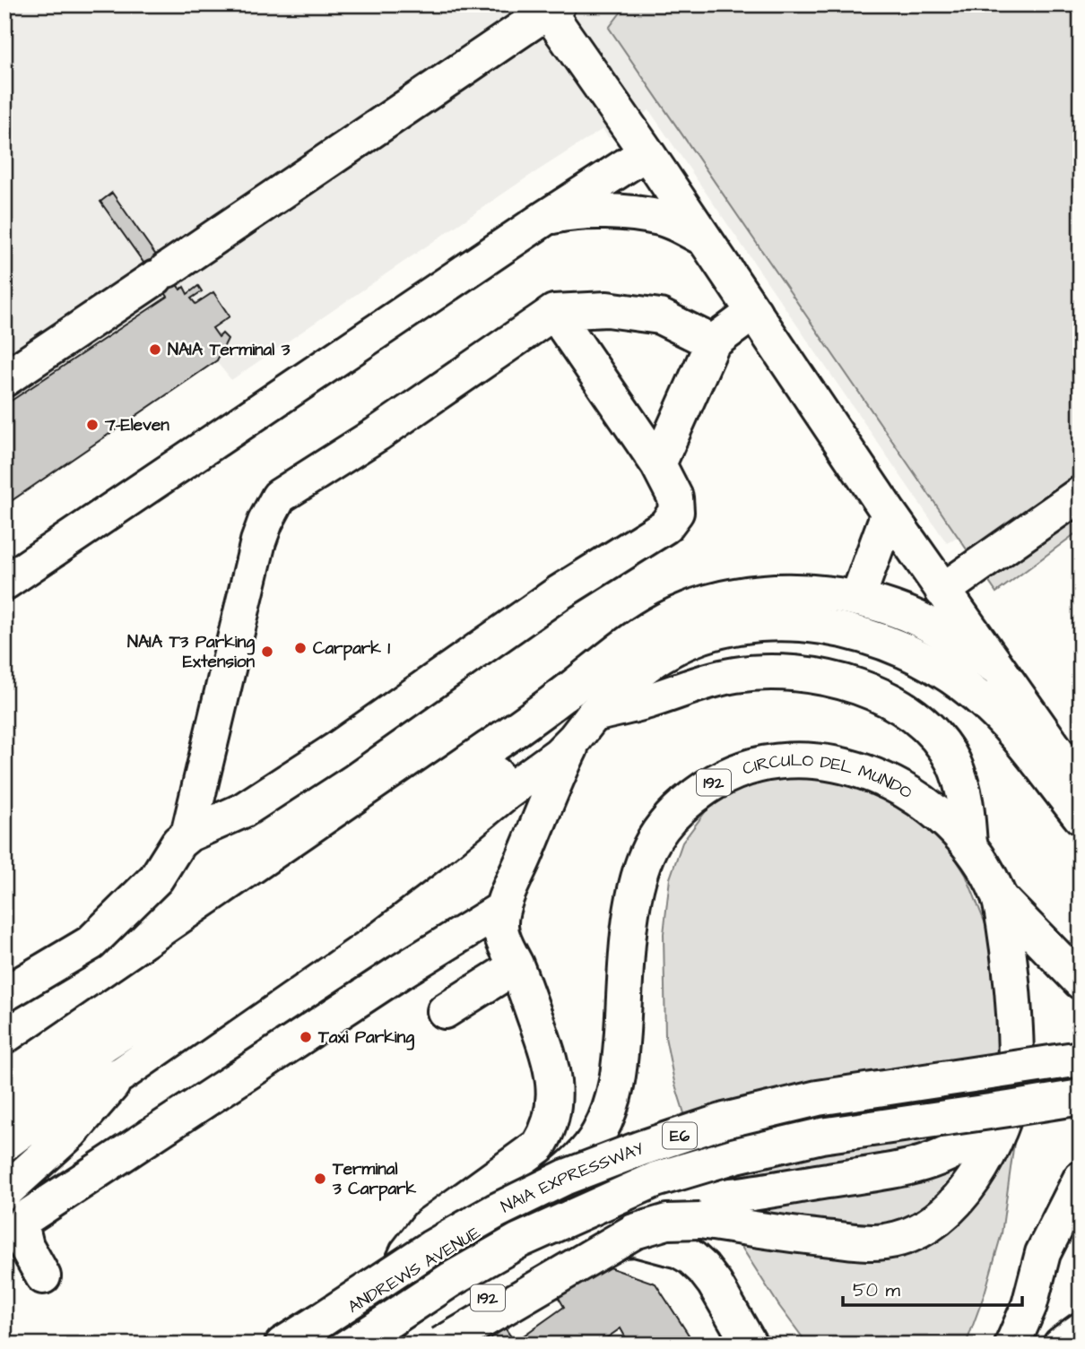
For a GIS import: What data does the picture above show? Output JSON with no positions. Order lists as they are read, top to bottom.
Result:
{
  "streets": {
    "main road": [
      "192",
      "CIRCULO DEL MUNDO",
      "E6",
      "NAIA EXPRESSWAY",
      "ANDREWS AVENUE"
    ]
  },
  "crossings": [
    ["192", "CIRCULO DEL MUNDO"],
    ["CIRCULO DEL MUNDO", "ANDREWS AVENUE"]
  ],
  "places": [
    "NAIA Terminal 3",
    "7-Eleven",
    "Carpark 1",
    "NAIA T3 Parking Extension",
    "Taxi Parking",
    "Terminal 3 Carpark"
  ],
  "scale_bar": "50 m"
}
